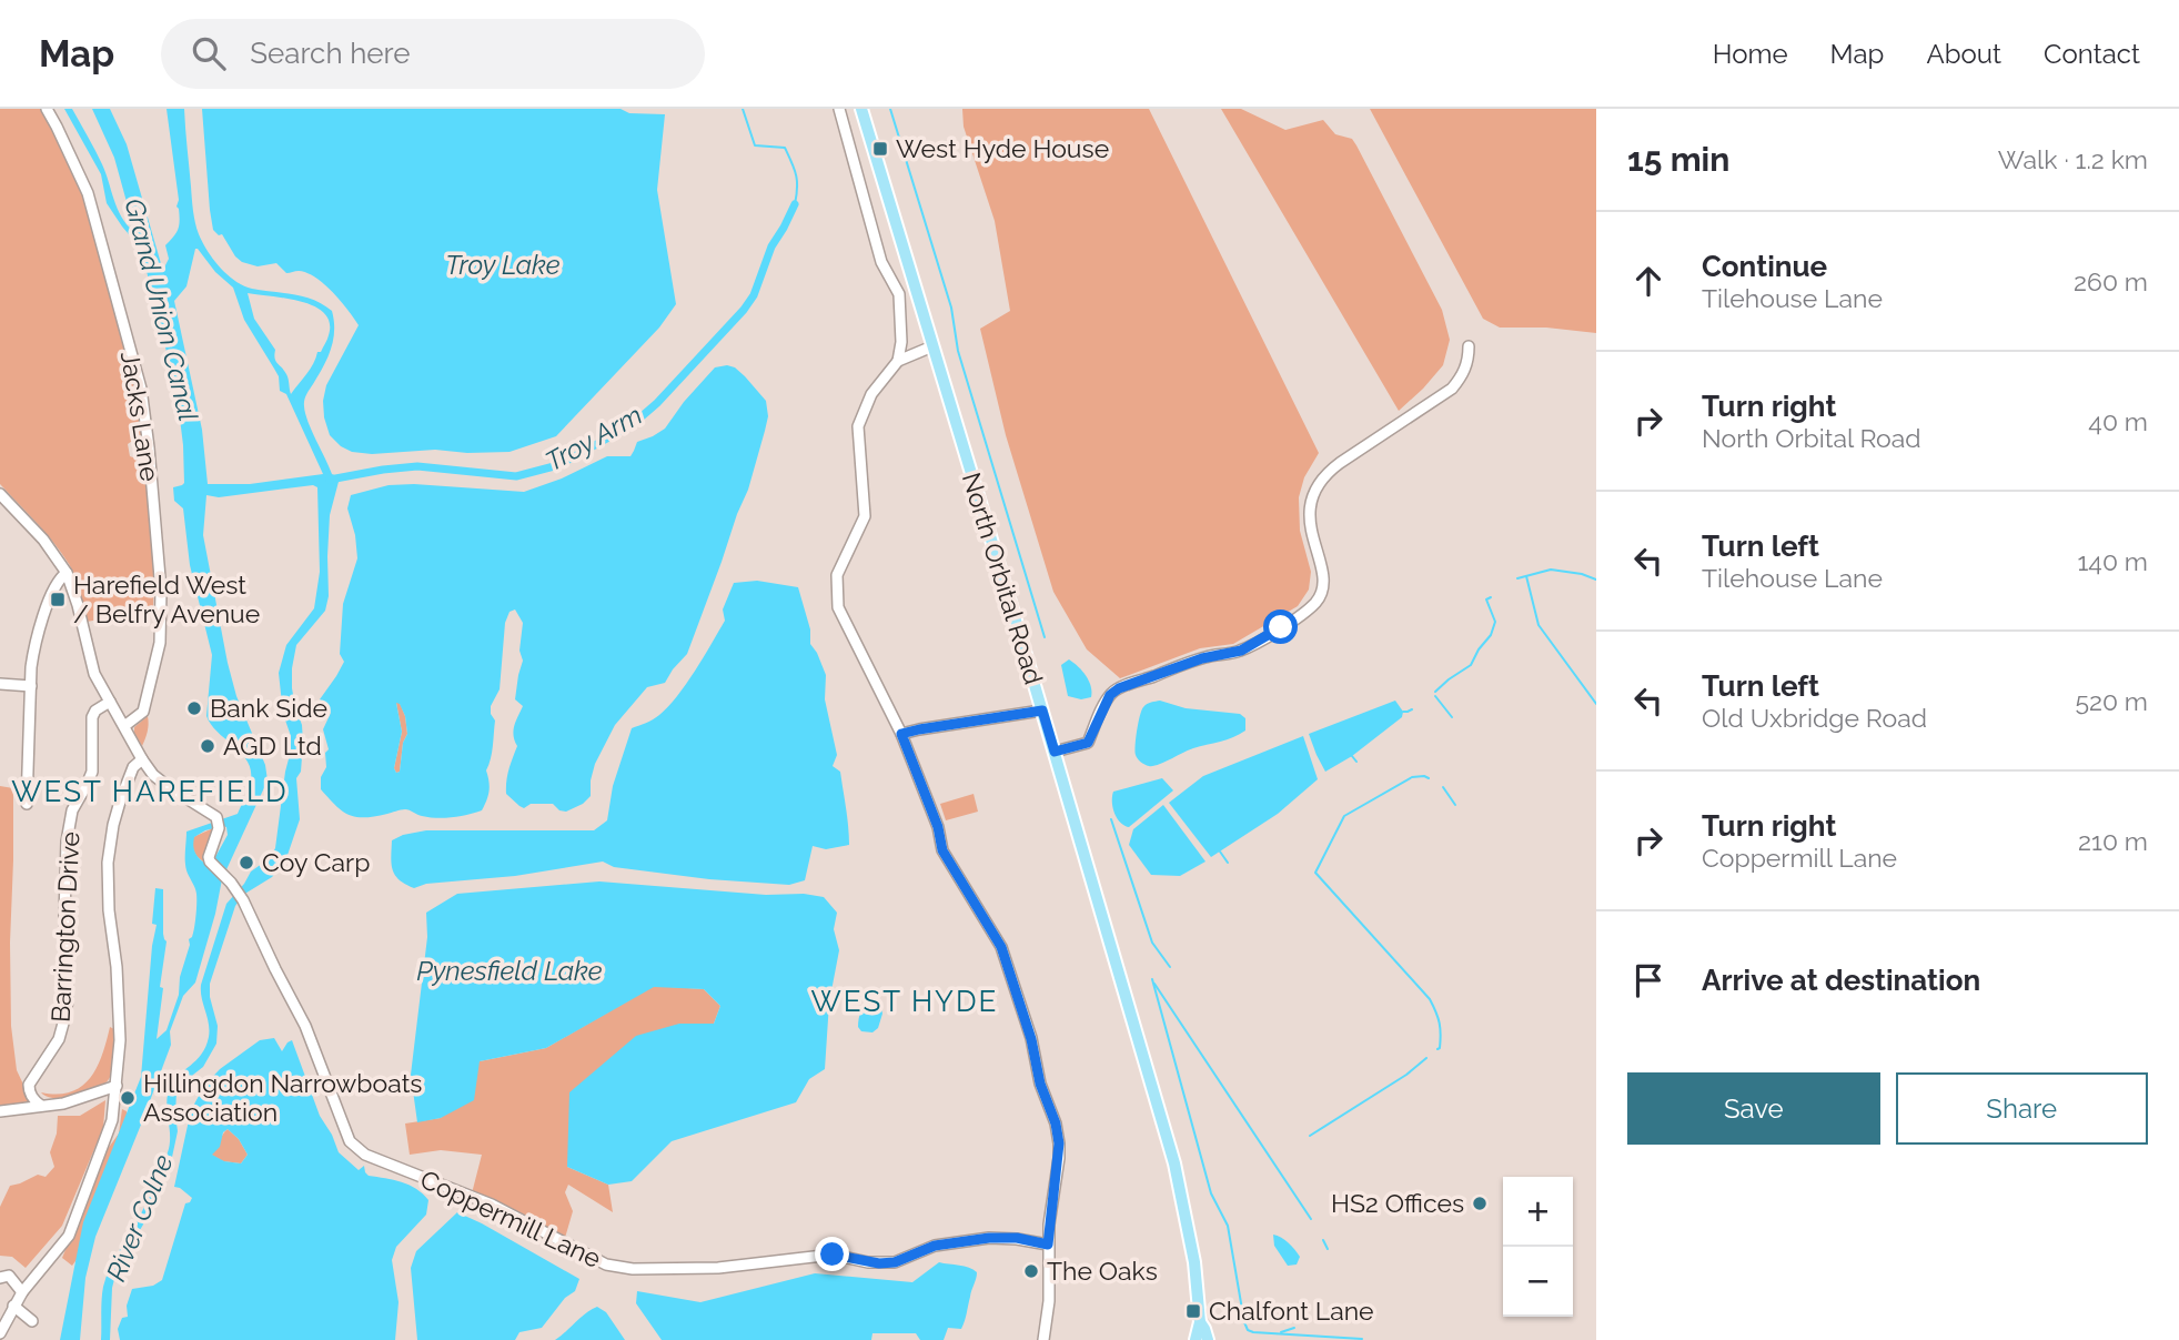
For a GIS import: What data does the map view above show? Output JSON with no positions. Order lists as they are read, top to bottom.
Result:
{
  "streets": {
    "main road": ["North Orbital Road"],
    "street": ["Jacks Lane", "Barrington Drive", "Coppermill Lane"]
  },
  "crossings": [
    ["Jacks Lane", "Coppermill Lane"],
    ["Barrington Drive", "Coppermill Lane"]
  ],
  "districts": ["WEST HAREFIELD", "WEST HYDE"],
  "water": [
    "Troy Lake",
    "Grand Union Canal",
    "Troy Arm",
    "Pynesfield Lake",
    "River Colne"
  ],
  "places": {
    "transit": ["West Hyde House", "Harefield West / Belfry Avenue", "Chalfont Lane"],
    "other": [
      "Bank Side",
      "AGD Ltd",
      "Coy Carp",
      "Hillingdon Narrowboats Association",
      "HS2 Offices",
      "The Oaks"
    ]
  },
  "page": {
    "header": "Map",
    "search": "Search here",
    "nav": [
      "Home",
      "Map",
      "About",
      "Contact"
    ],
    "heading": ["15 min", "Walk · 1.2 km"],
    "list": [
      ["Continue", "Tilehouse Lane", "260 m"],
      ["Turn right", "North Orbital Road", "40 m"],
      ["Turn left", "Tilehouse Lane", "140 m"],
      ["Turn left", "Old Uxbridge Road", "520 m"],
      ["Turn right", "Coppermill Lane", "210 m"],
      "Arrive at destination"
    ],
    "buttons": ["Save", "Share"],
    "map_buttons": ["+", "−"]
  }
}
